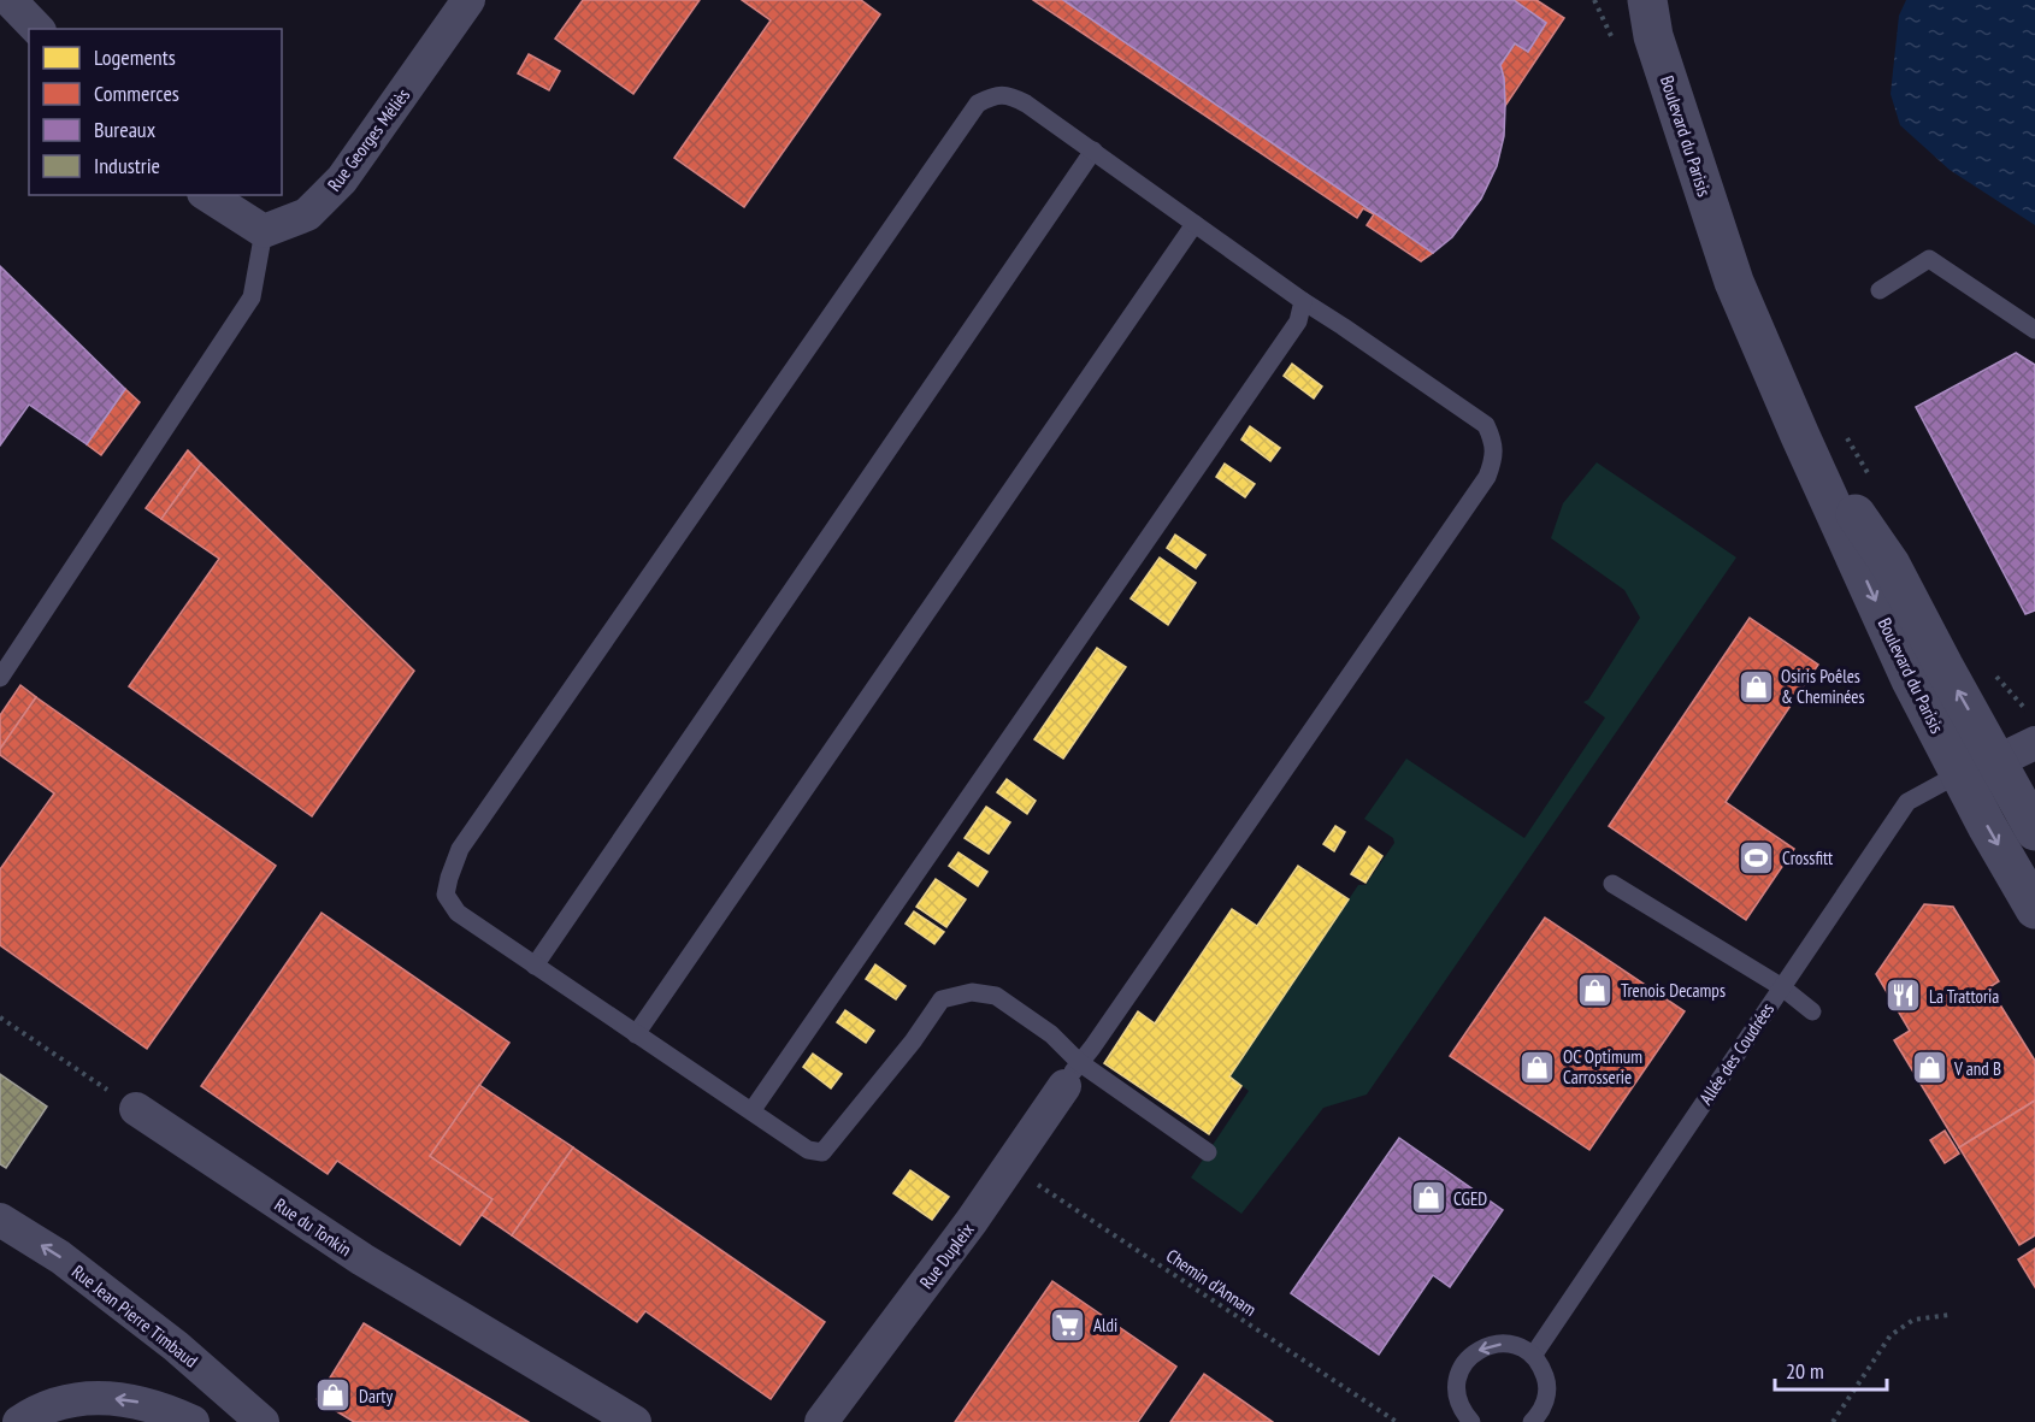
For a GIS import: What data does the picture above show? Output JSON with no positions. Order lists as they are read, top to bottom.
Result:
{
  "streets": {
    "street": [
      "Boulevard du Parisis",
      "Rue Georges Méliès",
      "Rue du Tonkin",
      "Rue Dupleix",
      "Rue Jean Pierre Timbaud"
    ],
    "lane": ["Allée des Coudrées"],
    "path": ["Chemin d'Annam"]
  },
  "crossings": [
    ["Boulevard du Parisis", "Allée des Coudrées"],
    ["Rue Dupleix", "Chemin d'Annam"]
  ],
  "one_way": ["Rue Jean Pierre Timbaud"],
  "places": {
    "shop": [
      "Osiris Poêles & Cheminées",
      "Trenois Decamps",
      "OC Optimum Carrosserie",
      "V and B",
      "CGED",
      "Darty"
    ],
    "sports": ["Crossfitt"],
    "restaurant": ["La Trattoria"],
    "supermarket": ["Aldi"]
  },
  "legend": [
    "Logements",
    "Commerces",
    "Bureaux",
    "Industrie"
  ],
  "scale_bar": "20 m"
}
